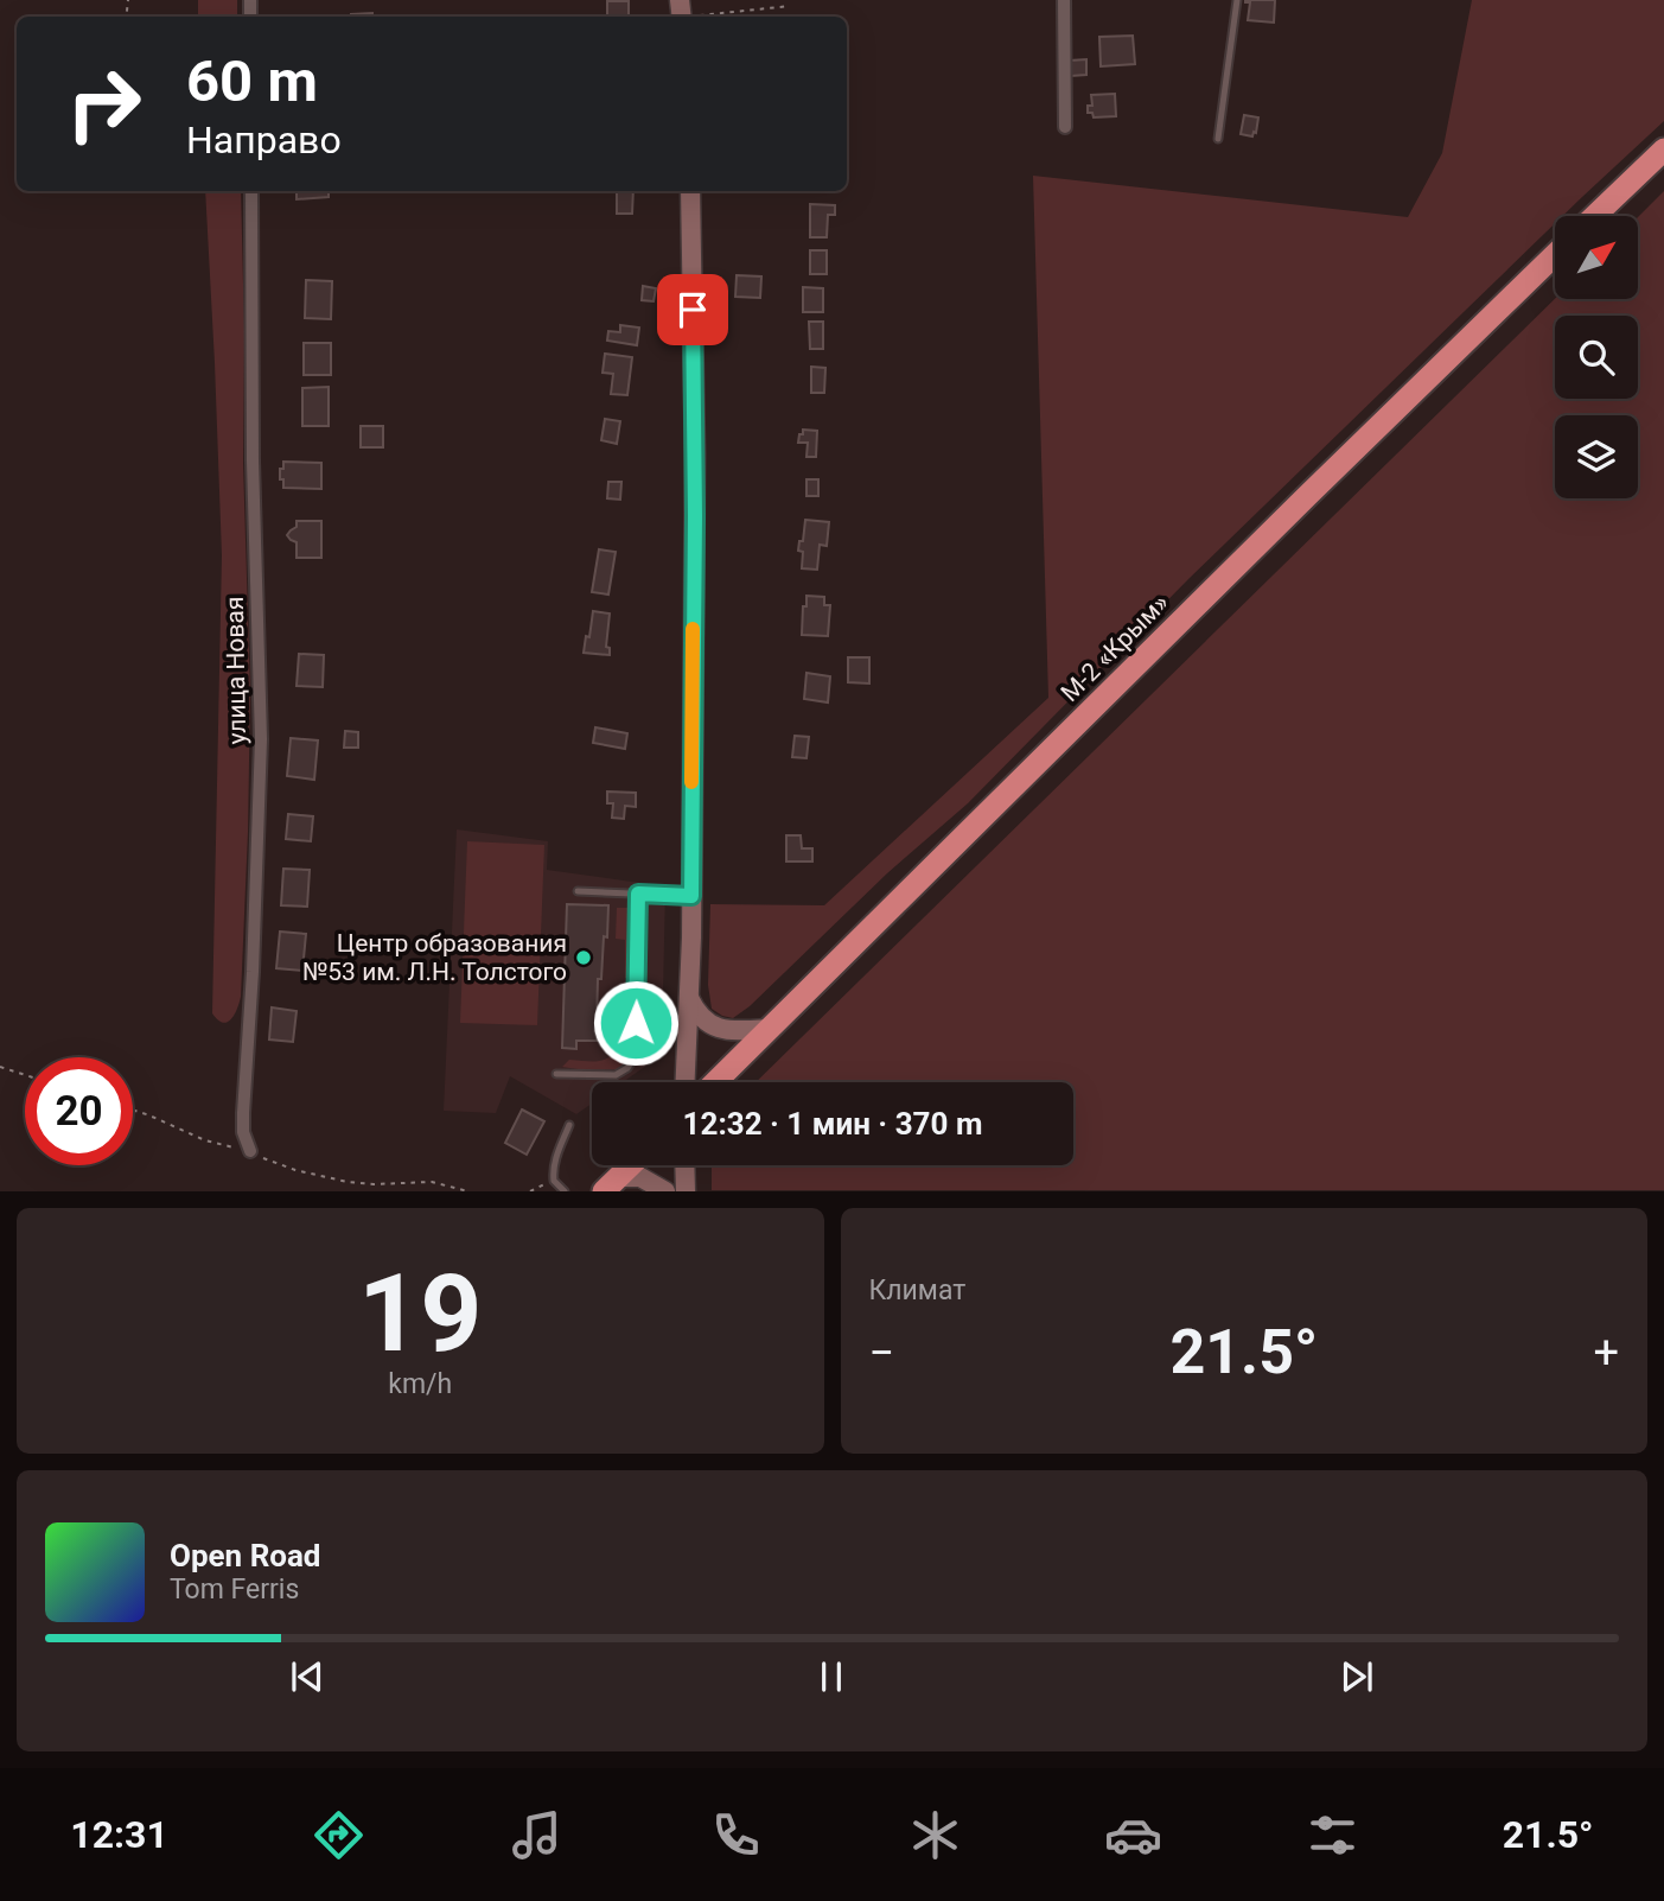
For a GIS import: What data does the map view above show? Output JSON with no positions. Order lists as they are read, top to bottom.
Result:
{
  "streets": {
    "highway": ["М-2 «Крым»"],
    "street": ["улица Новая"]
  },
  "places": ["Центр образования №53 им. Л.Н. Толстого"],
  "north": "top right",
  "page": {
    "turn": ["60 m", "Направо"],
    "limit": "20",
    "trip": "12:32 · 1 мин · 370 m",
    "tile": [
      ["19", "km/h"],
      "Климат"
    ],
    "heat": ["−", "21.5°", "+"],
    "song": ["Open Road", "Tom Ferris"],
    "tabs": ["12:31", "21.5°"]
  }
}
